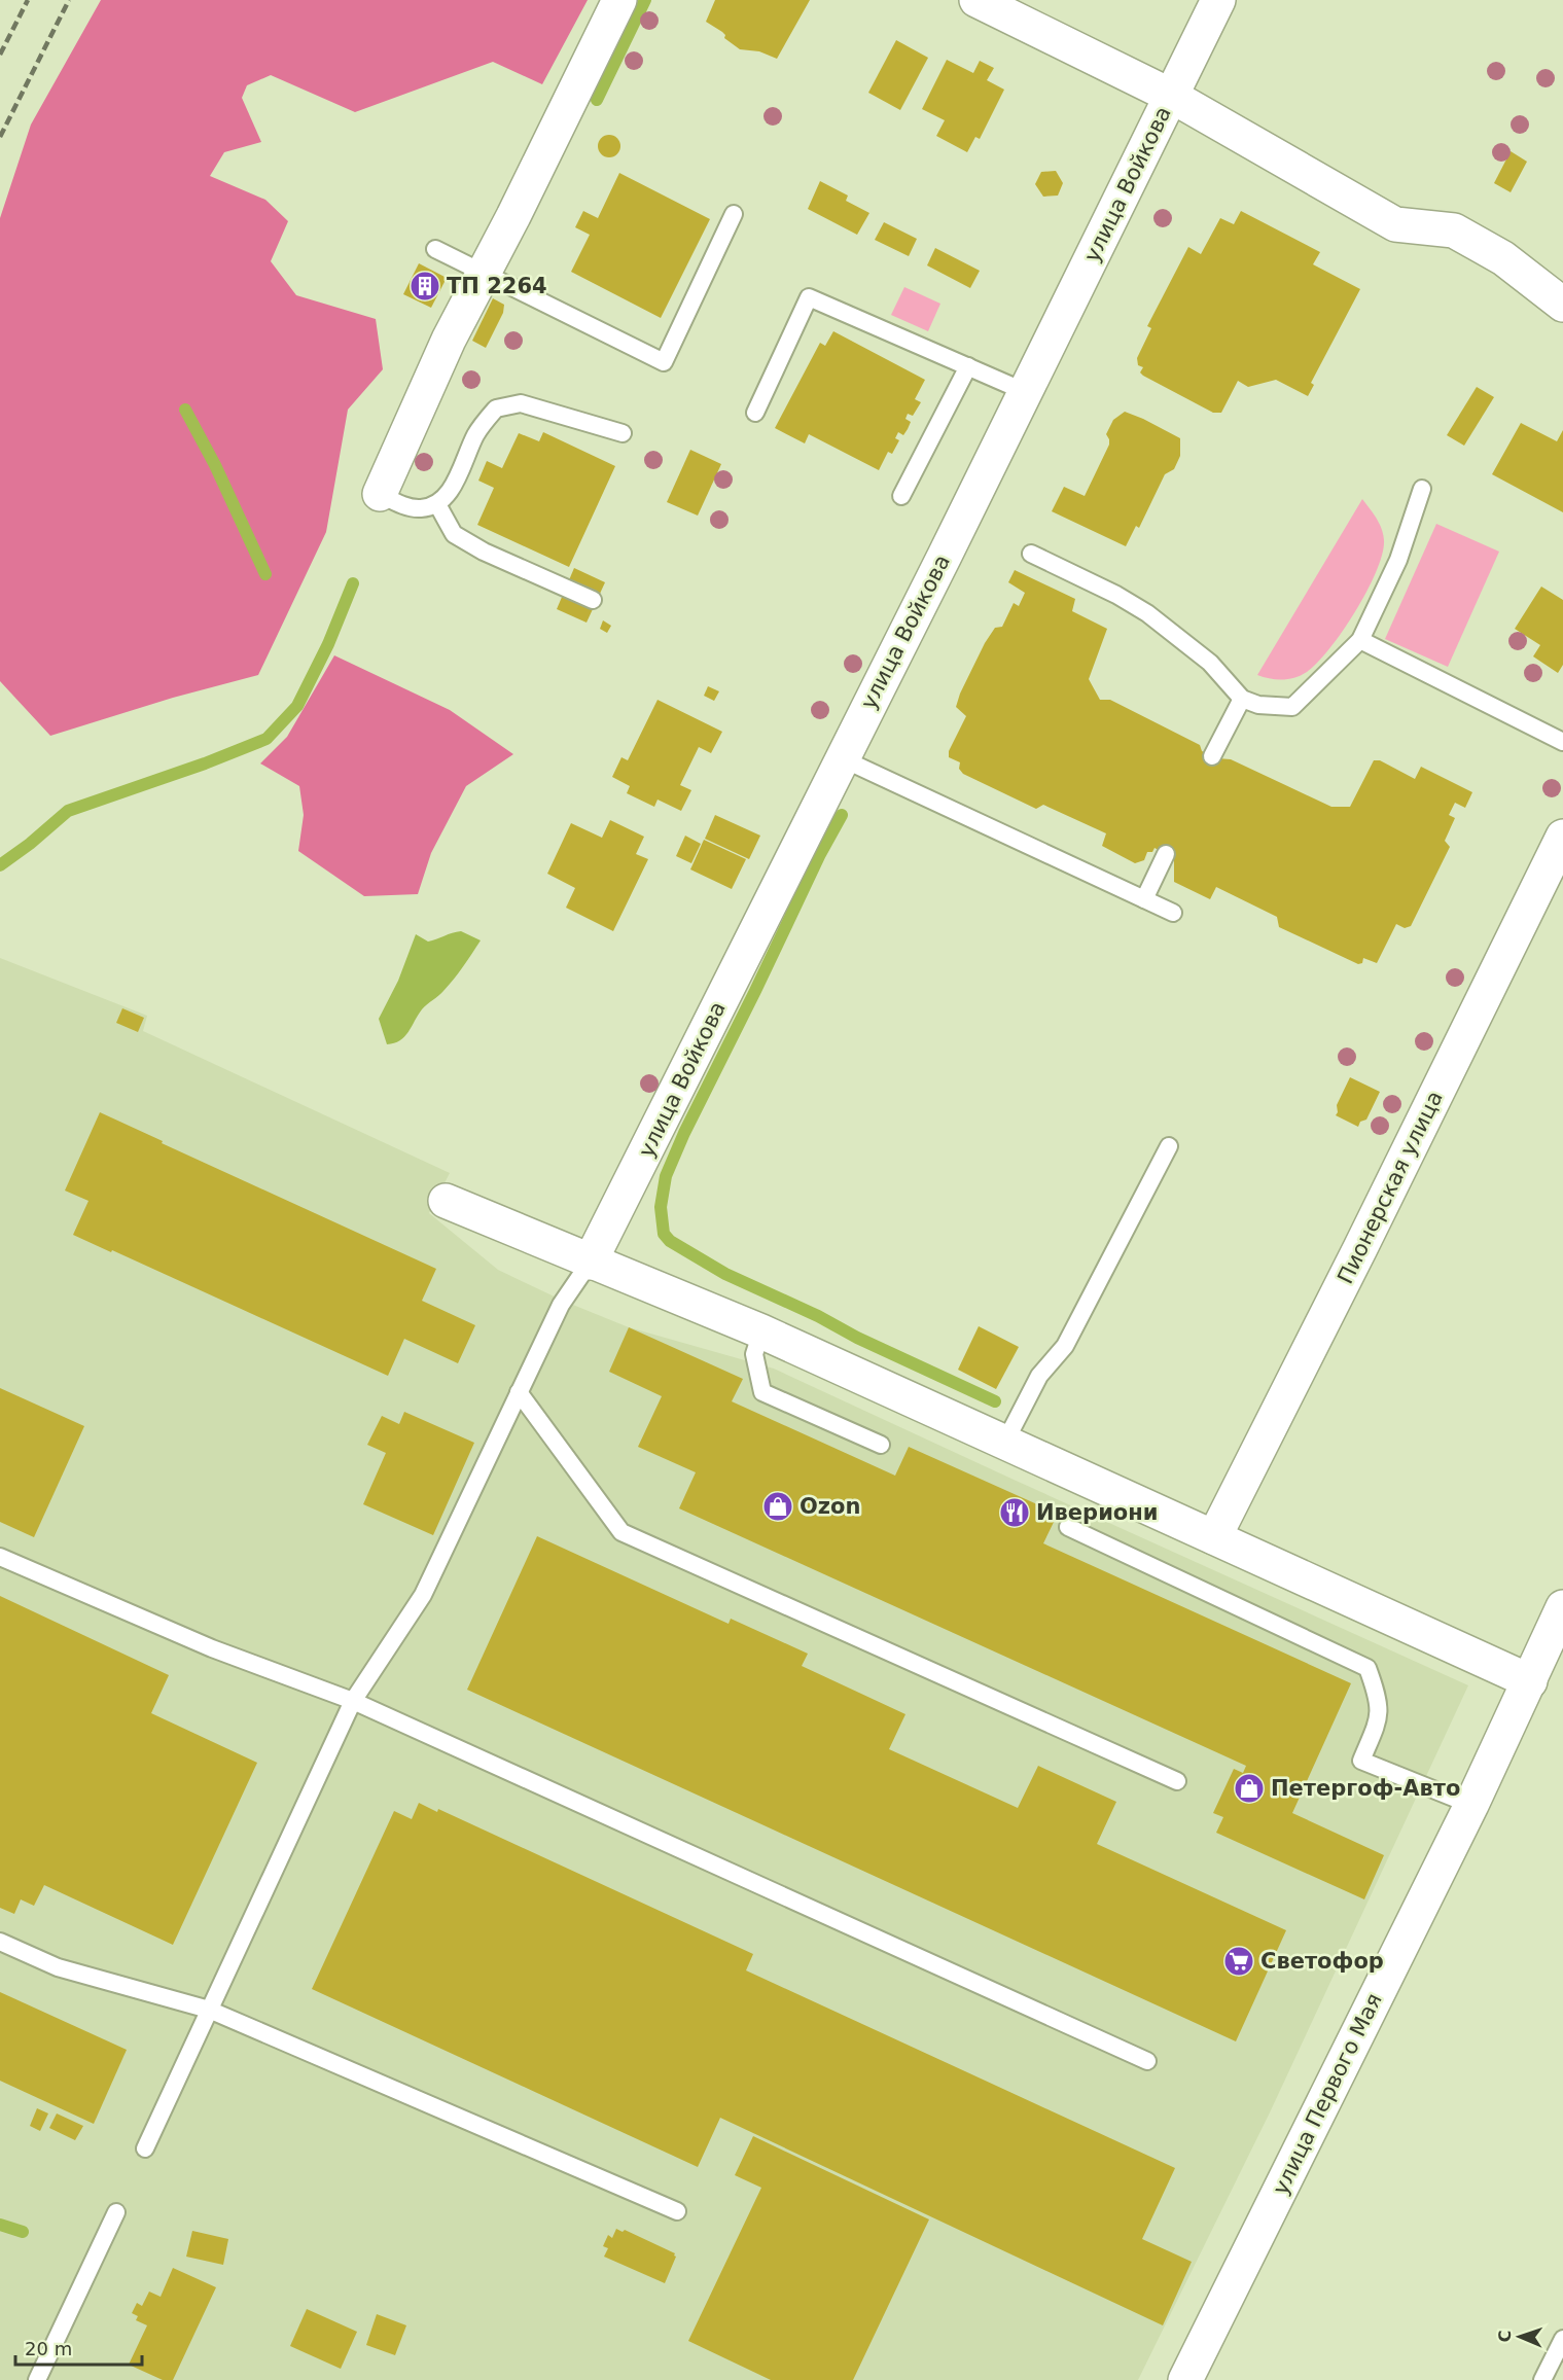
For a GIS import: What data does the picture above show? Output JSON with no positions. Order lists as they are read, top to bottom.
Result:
{
  "streets": {
    "street": ["улица Войкова", "Пионерская улица", "улица Первого Мая"]
  },
  "places": {
    "building": ["ТП 2264"],
    "shop": ["Ozon", "Петергоф-Авто"],
    "restaurant": ["Ивериони"],
    "supermarket": ["Светофор"]
  },
  "scale_bar": "20 m",
  "north": "left"
}
